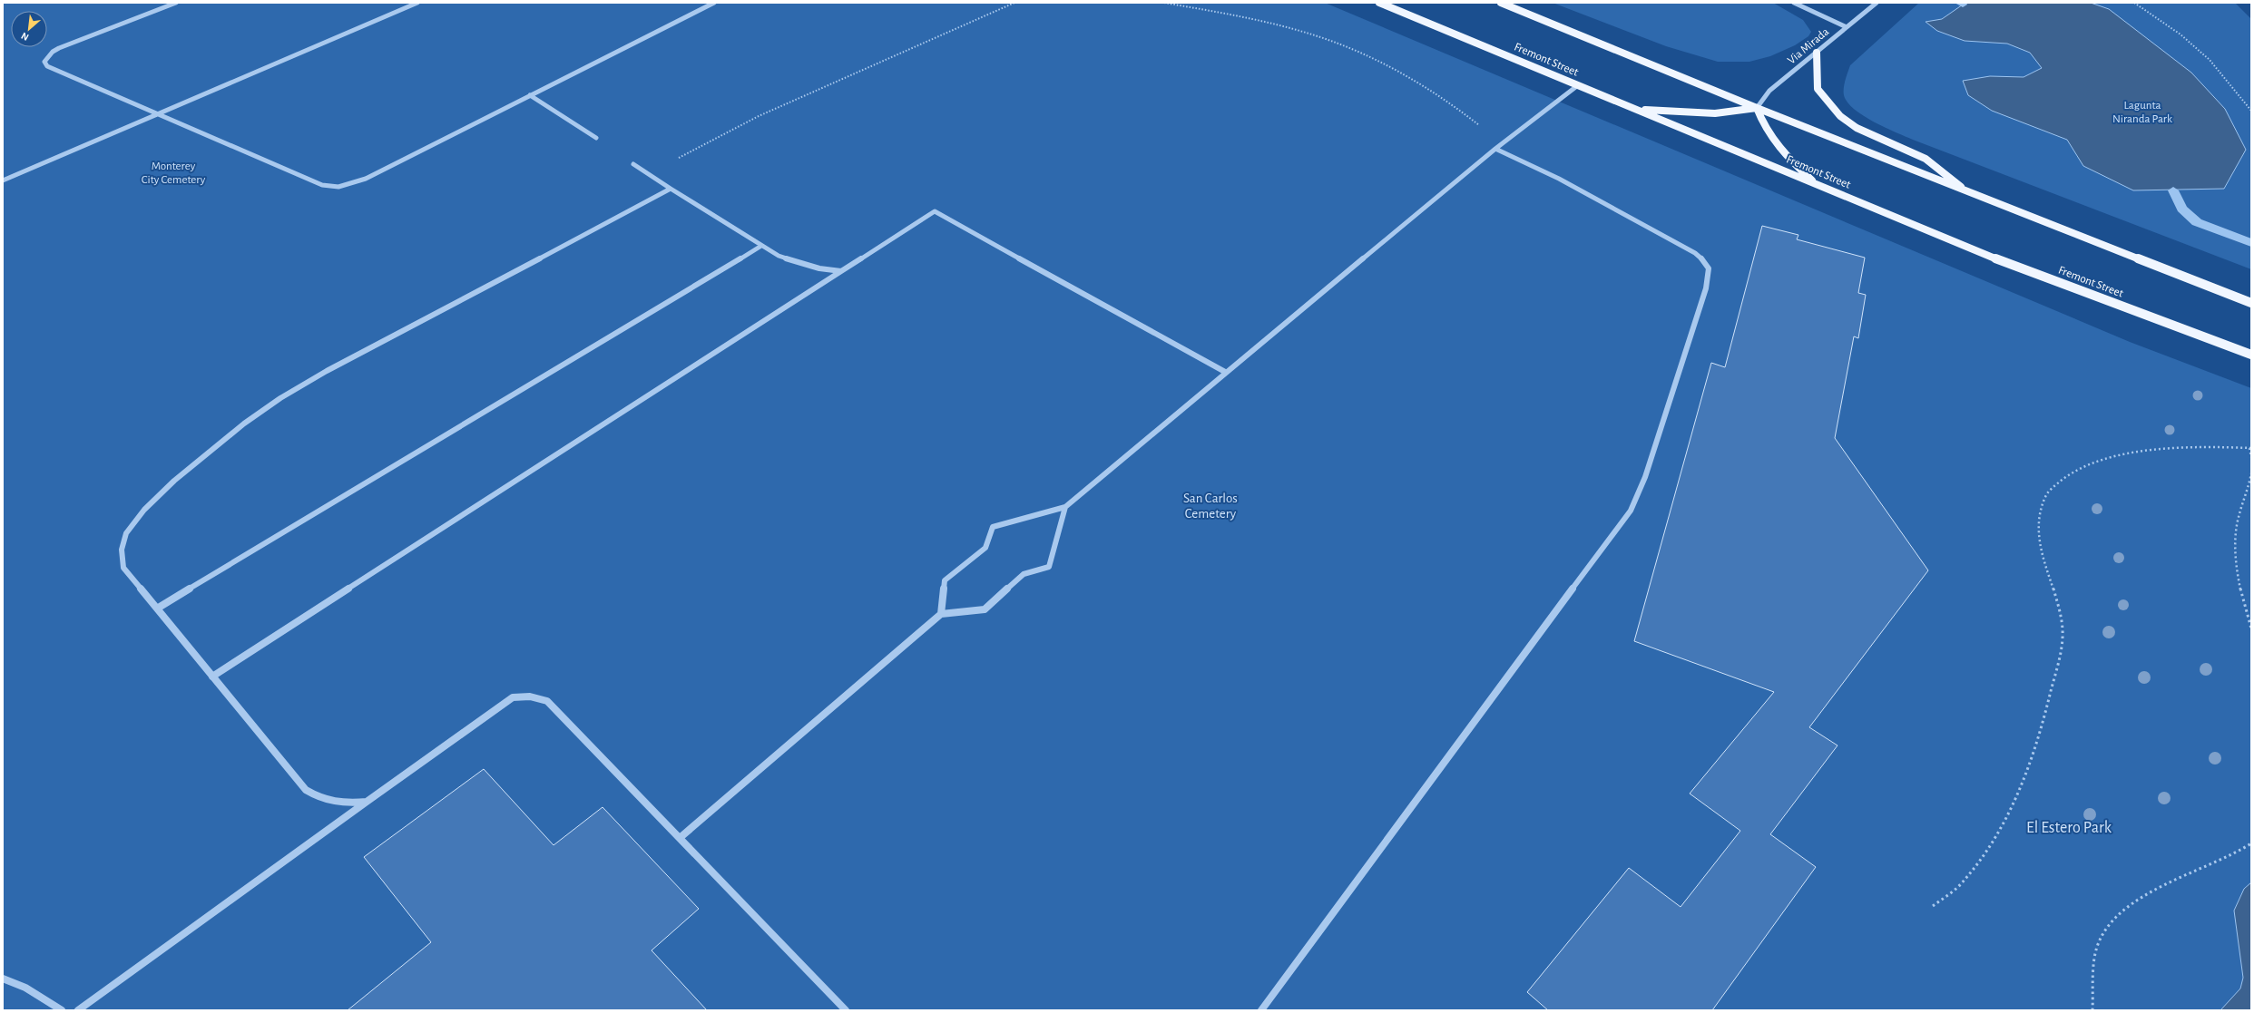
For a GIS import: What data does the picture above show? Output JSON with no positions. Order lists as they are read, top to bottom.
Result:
{
  "streets": {
    "main road": ["Fremont Street"],
    "street": ["Via Mirada"]
  },
  "parks": [
    "Lagunta Niranda Park",
    "Monterey City Cemetery",
    "San Carlos Cemetery",
    "El Estero Park"
  ],
  "north": "bottom left"
}
